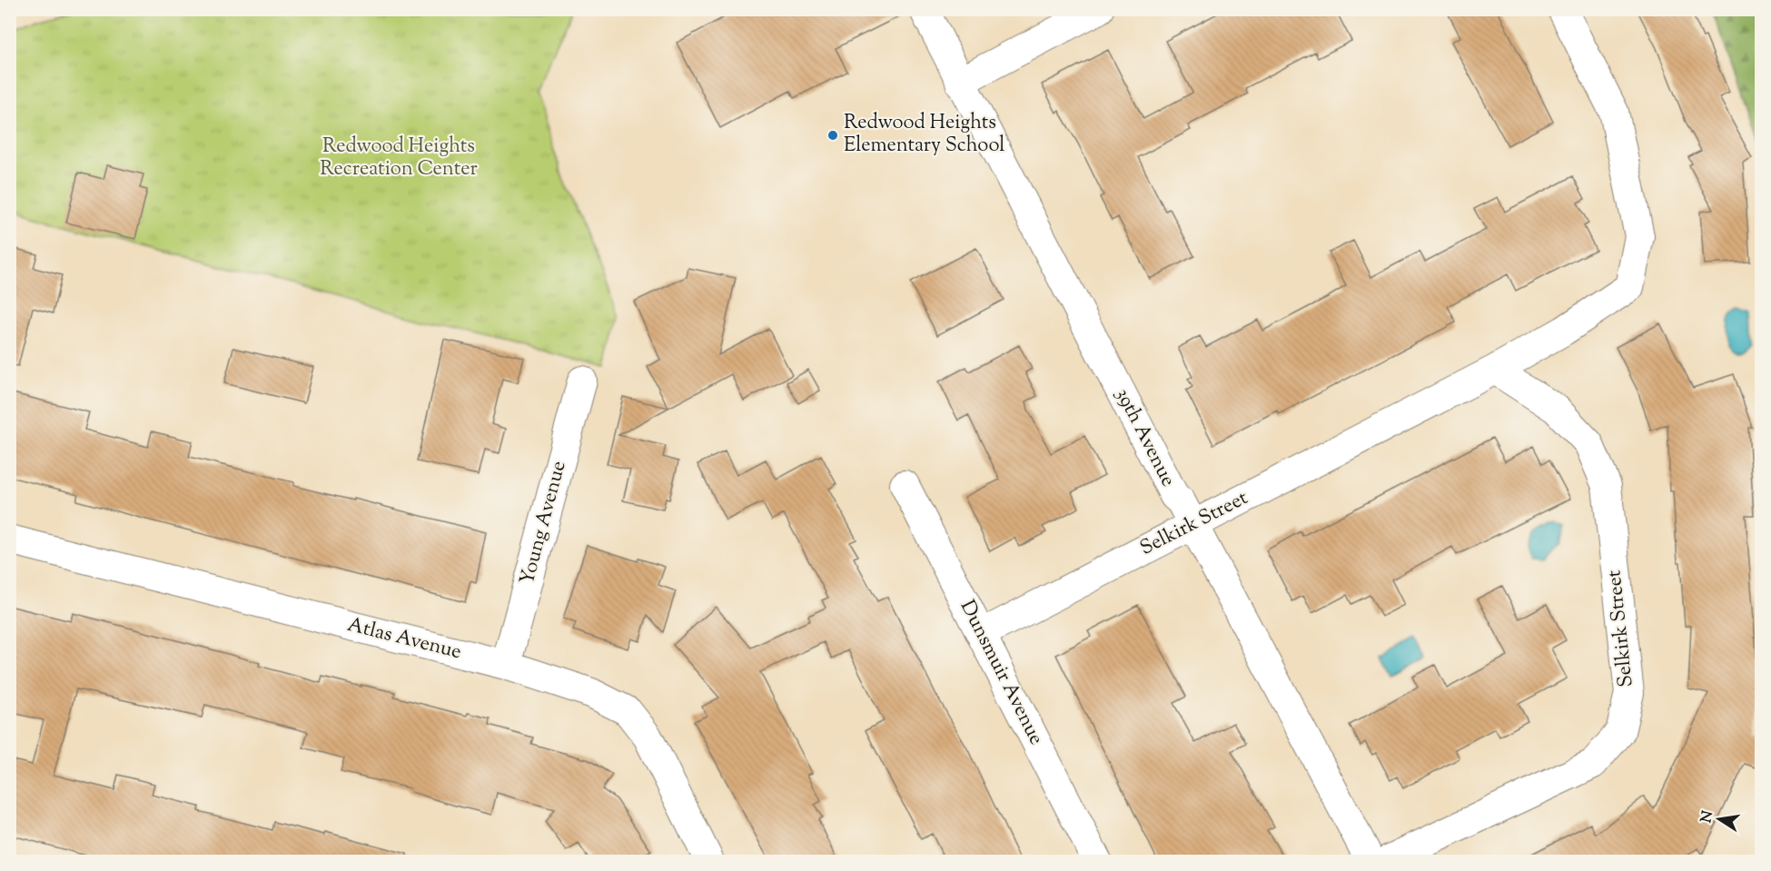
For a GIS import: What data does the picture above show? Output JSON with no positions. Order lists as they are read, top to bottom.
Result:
{
  "streets": {
    "street": [
      "39th Avenue",
      "Young Avenue",
      "Selkirk Street",
      "Atlas Avenue",
      "Dunsmuir Avenue"
    ]
  },
  "crossings": [
    ["39th Avenue", "Selkirk Street"],
    ["Young Avenue", "Atlas Avenue"],
    ["Selkirk Street", "Dunsmuir Avenue"]
  ],
  "parks": ["Redwood Heights Recreation Center"],
  "places": ["Redwood Heights Elementary School"],
  "north": "left"
}
